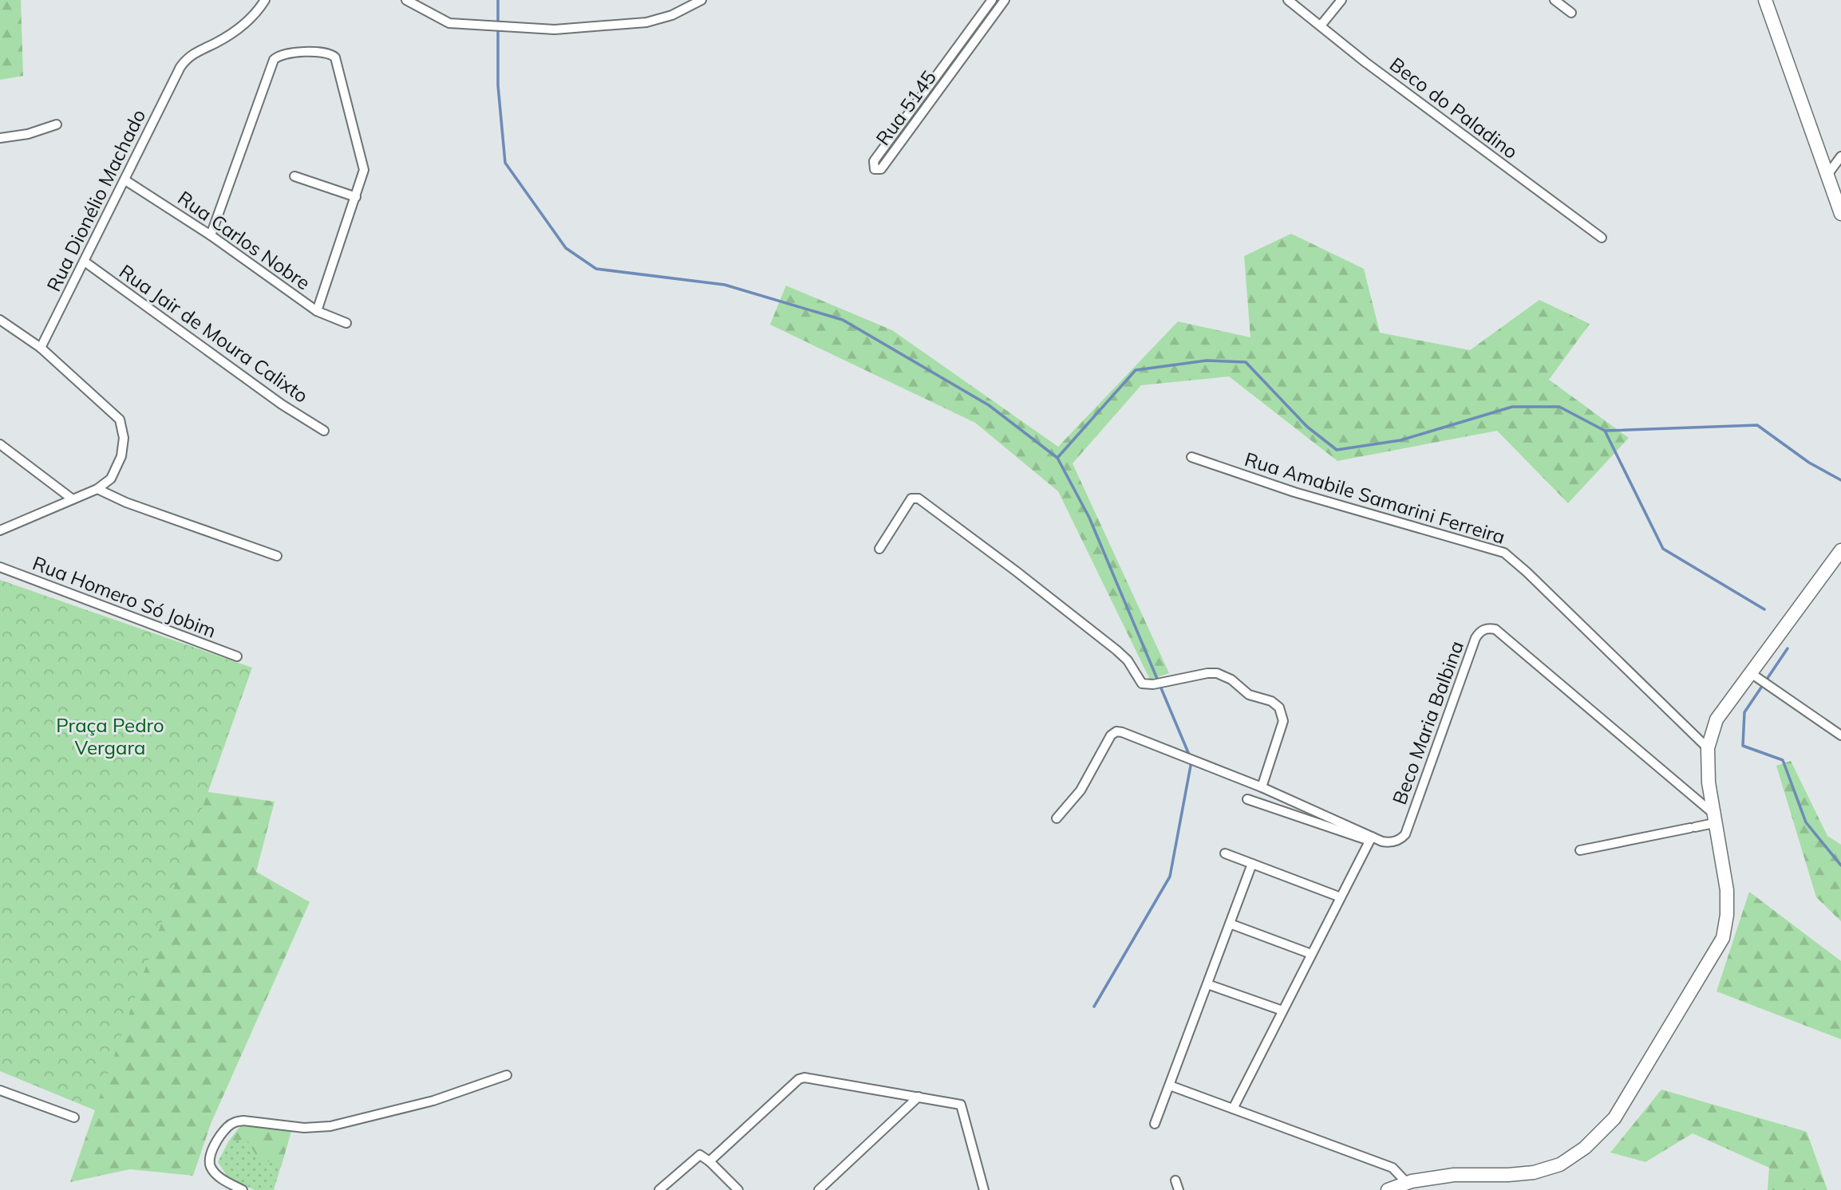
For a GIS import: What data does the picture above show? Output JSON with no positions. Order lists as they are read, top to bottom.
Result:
{
  "streets": {
    "street": [
      "Rua 5145",
      "Beco do Paladino",
      "Rua Dionélio Machado",
      "Rua Carlos Nobre",
      "Rua Jair de Moura Calixto",
      "Rua Amabile Samarini Ferreira",
      "Rua Homero Só Jobim",
      "Beco Maria Balbina"
    ]
  },
  "crossings": [
    ["Rua Dionélio Machado", "Rua Carlos Nobre"],
    ["Rua Dionélio Machado", "Rua Jair de Moura Calixto"]
  ],
  "parks": ["Praça Pedro Vergara"]
}
